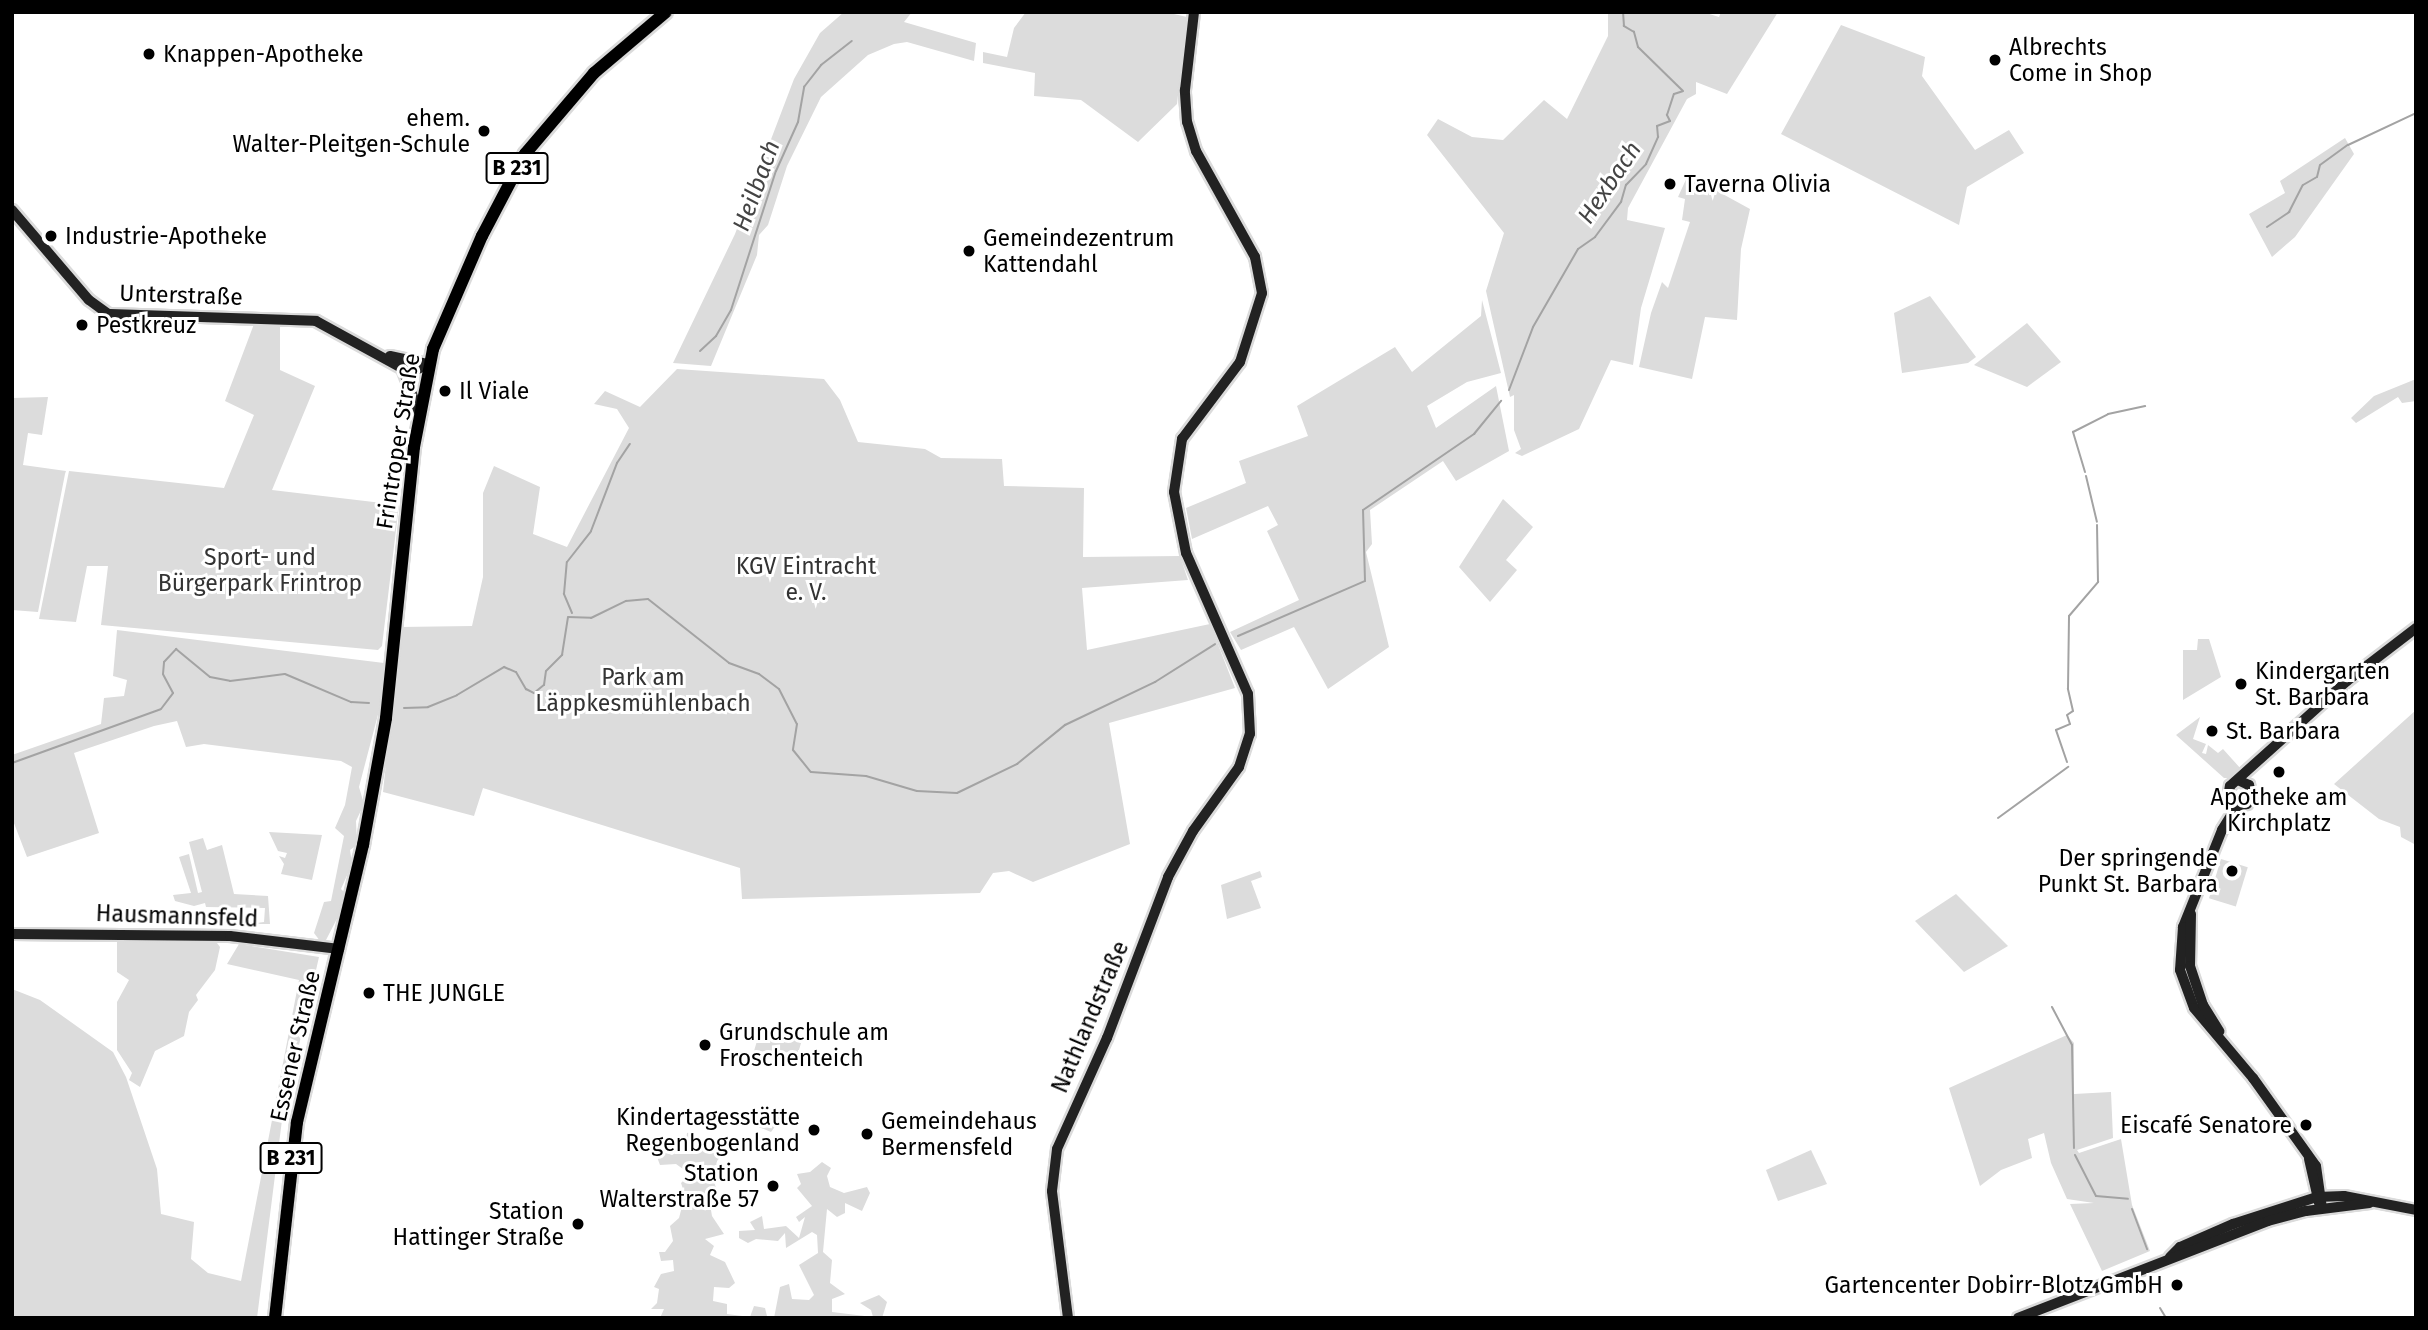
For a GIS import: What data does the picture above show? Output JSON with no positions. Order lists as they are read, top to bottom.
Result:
{
  "streets": {
    "main road": ["B 231", "Frintroper Straße", "Essener Straße"],
    "street": ["Unterstraße", "Hausmannsfeld", "Nathlandstraße"]
  },
  "crossings": [
    ["Unterstraße", "Frintroper Straße"],
    ["Frintroper Straße", "Essener Straße"],
    ["Hausmannsfeld", "Essener Straße"]
  ],
  "water": ["Hexbach", "Heilbach"],
  "parks": ["Sport- und Bürgerpark Frintrop", "KGV Eintracht e. V.", "Park am Läppkesmühlenbach"],
  "places": [
    "Knappen-Apotheke",
    "Albrechts Come in Shop",
    "ehem. Walter-Pleitgen-Schule",
    "Taverna Olivia",
    "Industrie-Apotheke",
    "Gemeindezentrum Kattendahl",
    "Pestkreuz",
    "Il Viale",
    "Kindergarten St. Barbara",
    "St. Barbara",
    "Apotheke am Kirchplatz",
    "Der springende Punkt St. Barbara",
    "THE JUNGLE",
    "Grundschule am Froschenteich",
    "Eiscafé Senatore",
    "Kindertagesstätte Regenbogenland",
    "Gemeindehaus Bermensfeld",
    "Station Walterstraße 57",
    "Station Hattinger Straße",
    "Gartencenter Dobirr-Blotz GmbH"
  ]
}
